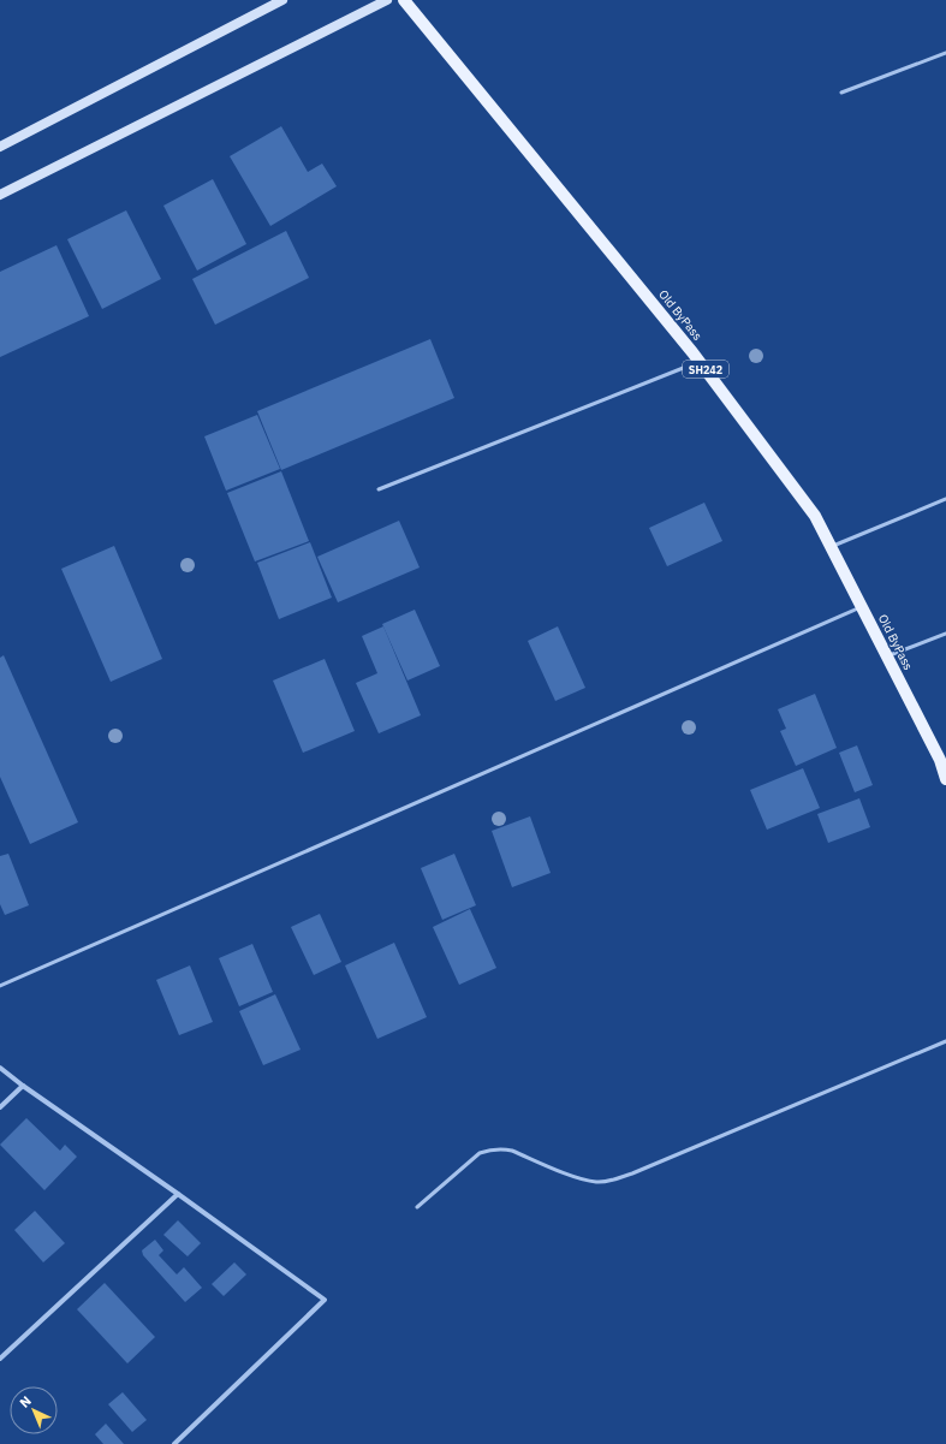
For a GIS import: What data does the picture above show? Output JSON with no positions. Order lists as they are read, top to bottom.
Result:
{
  "streets": {
    "main road": ["Old ByPass", "SH242"]
  },
  "north": "top left"
}
